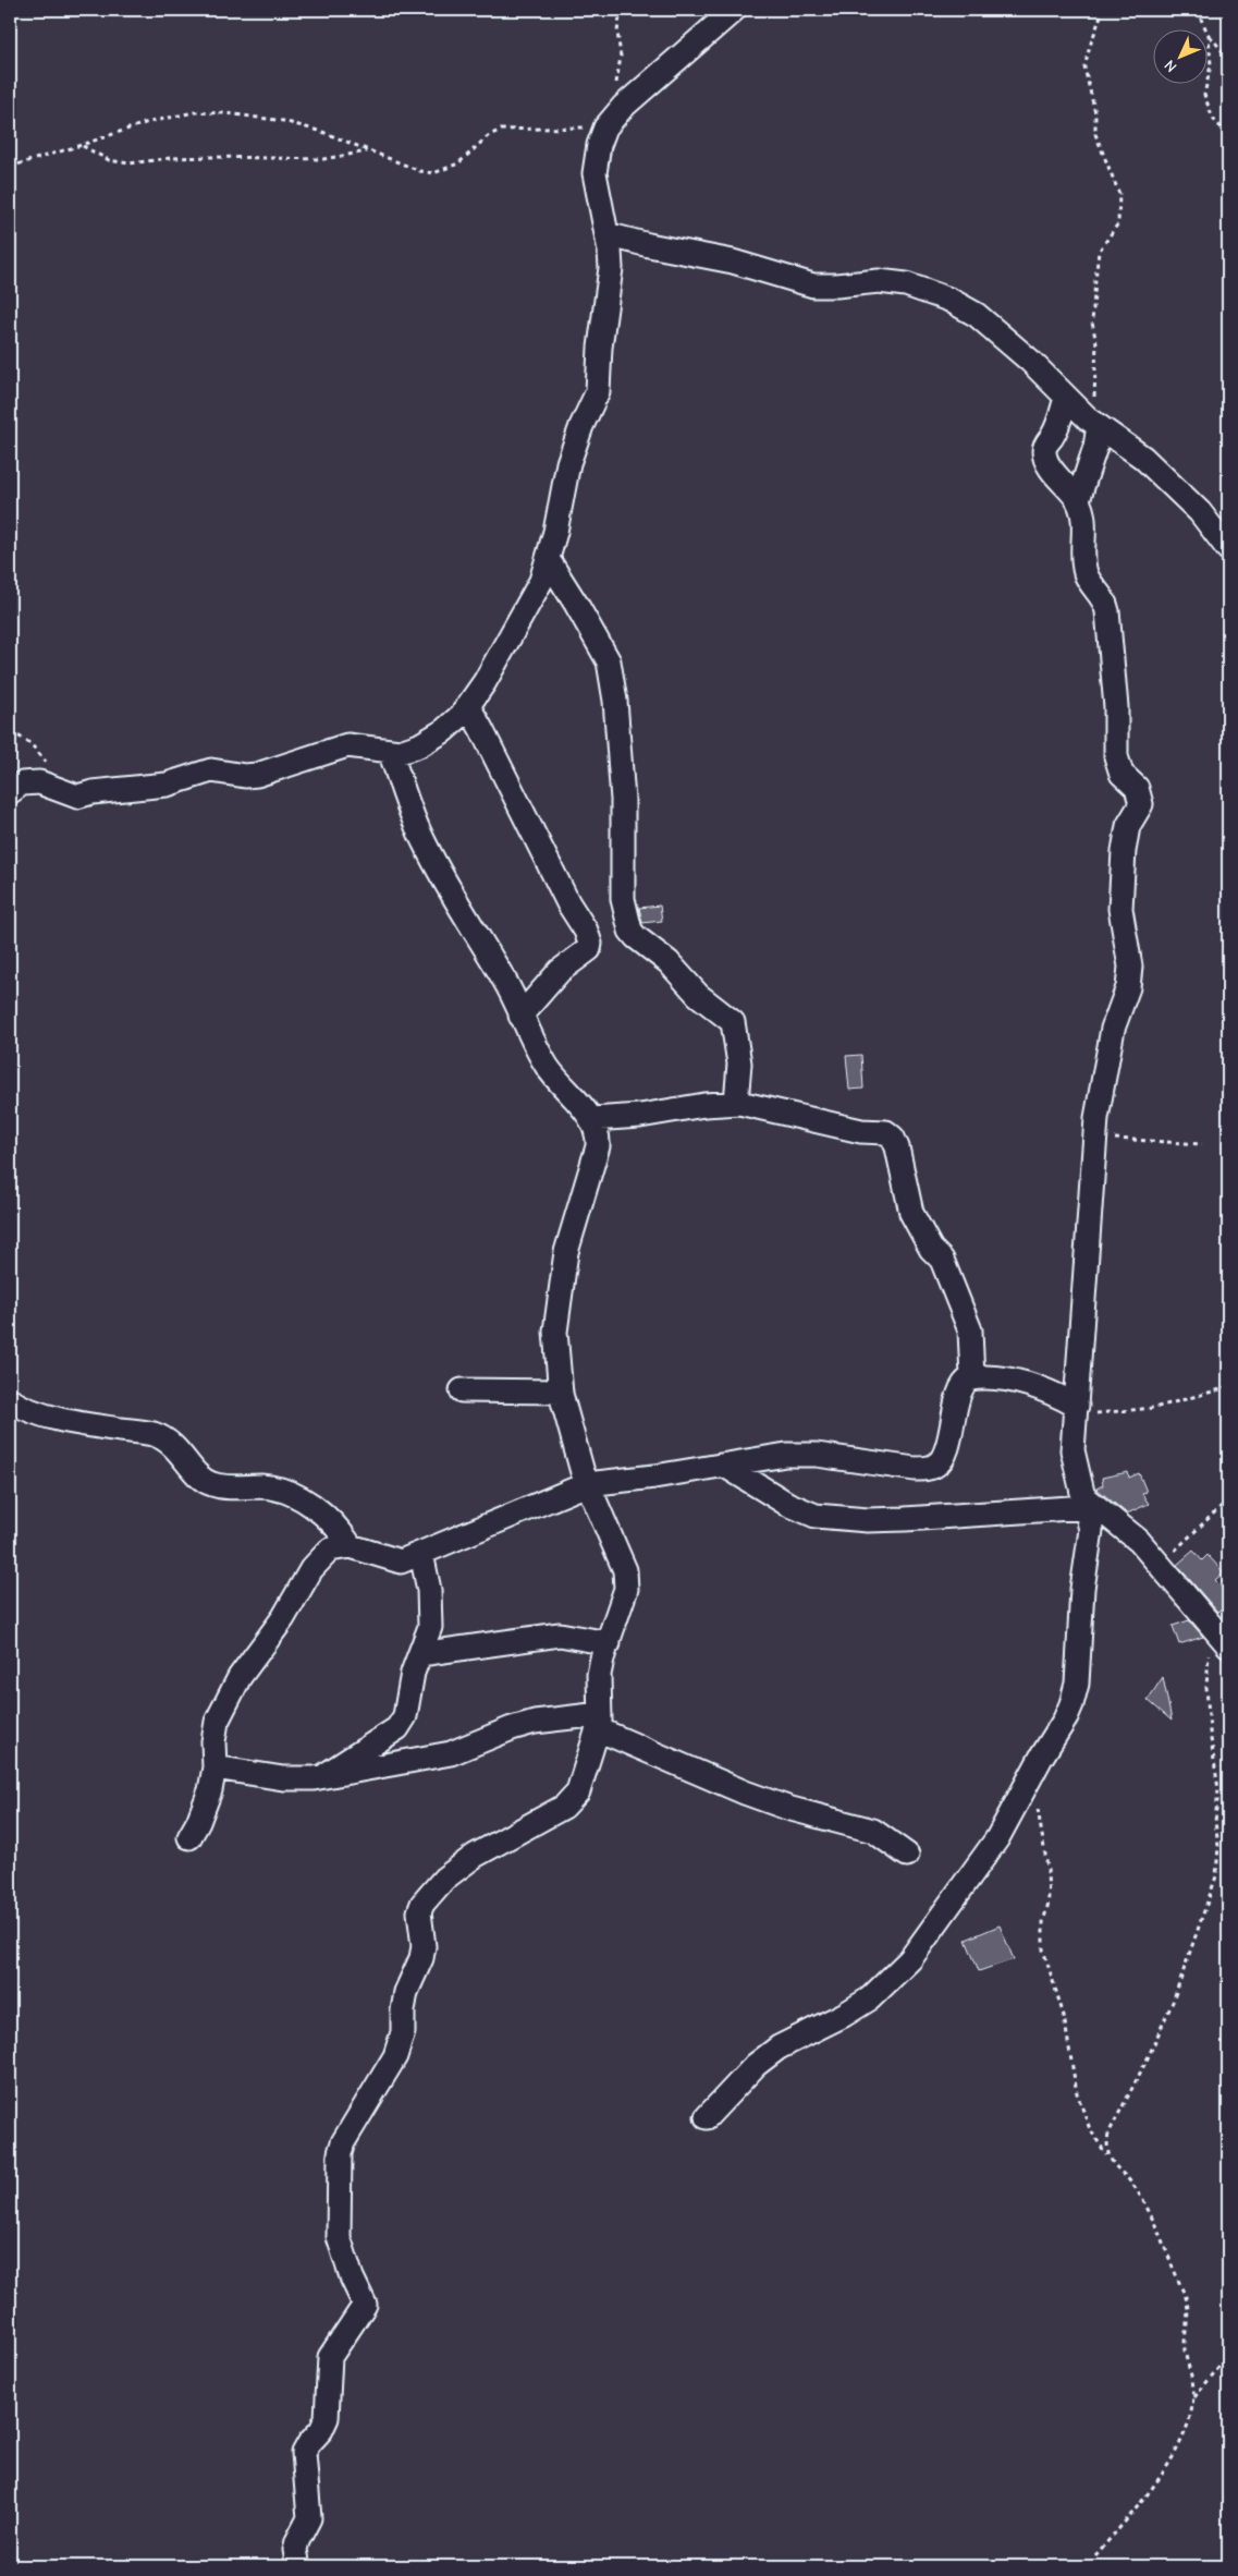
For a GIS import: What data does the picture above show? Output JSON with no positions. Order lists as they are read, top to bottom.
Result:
{
  "north": "bottom left"
}
